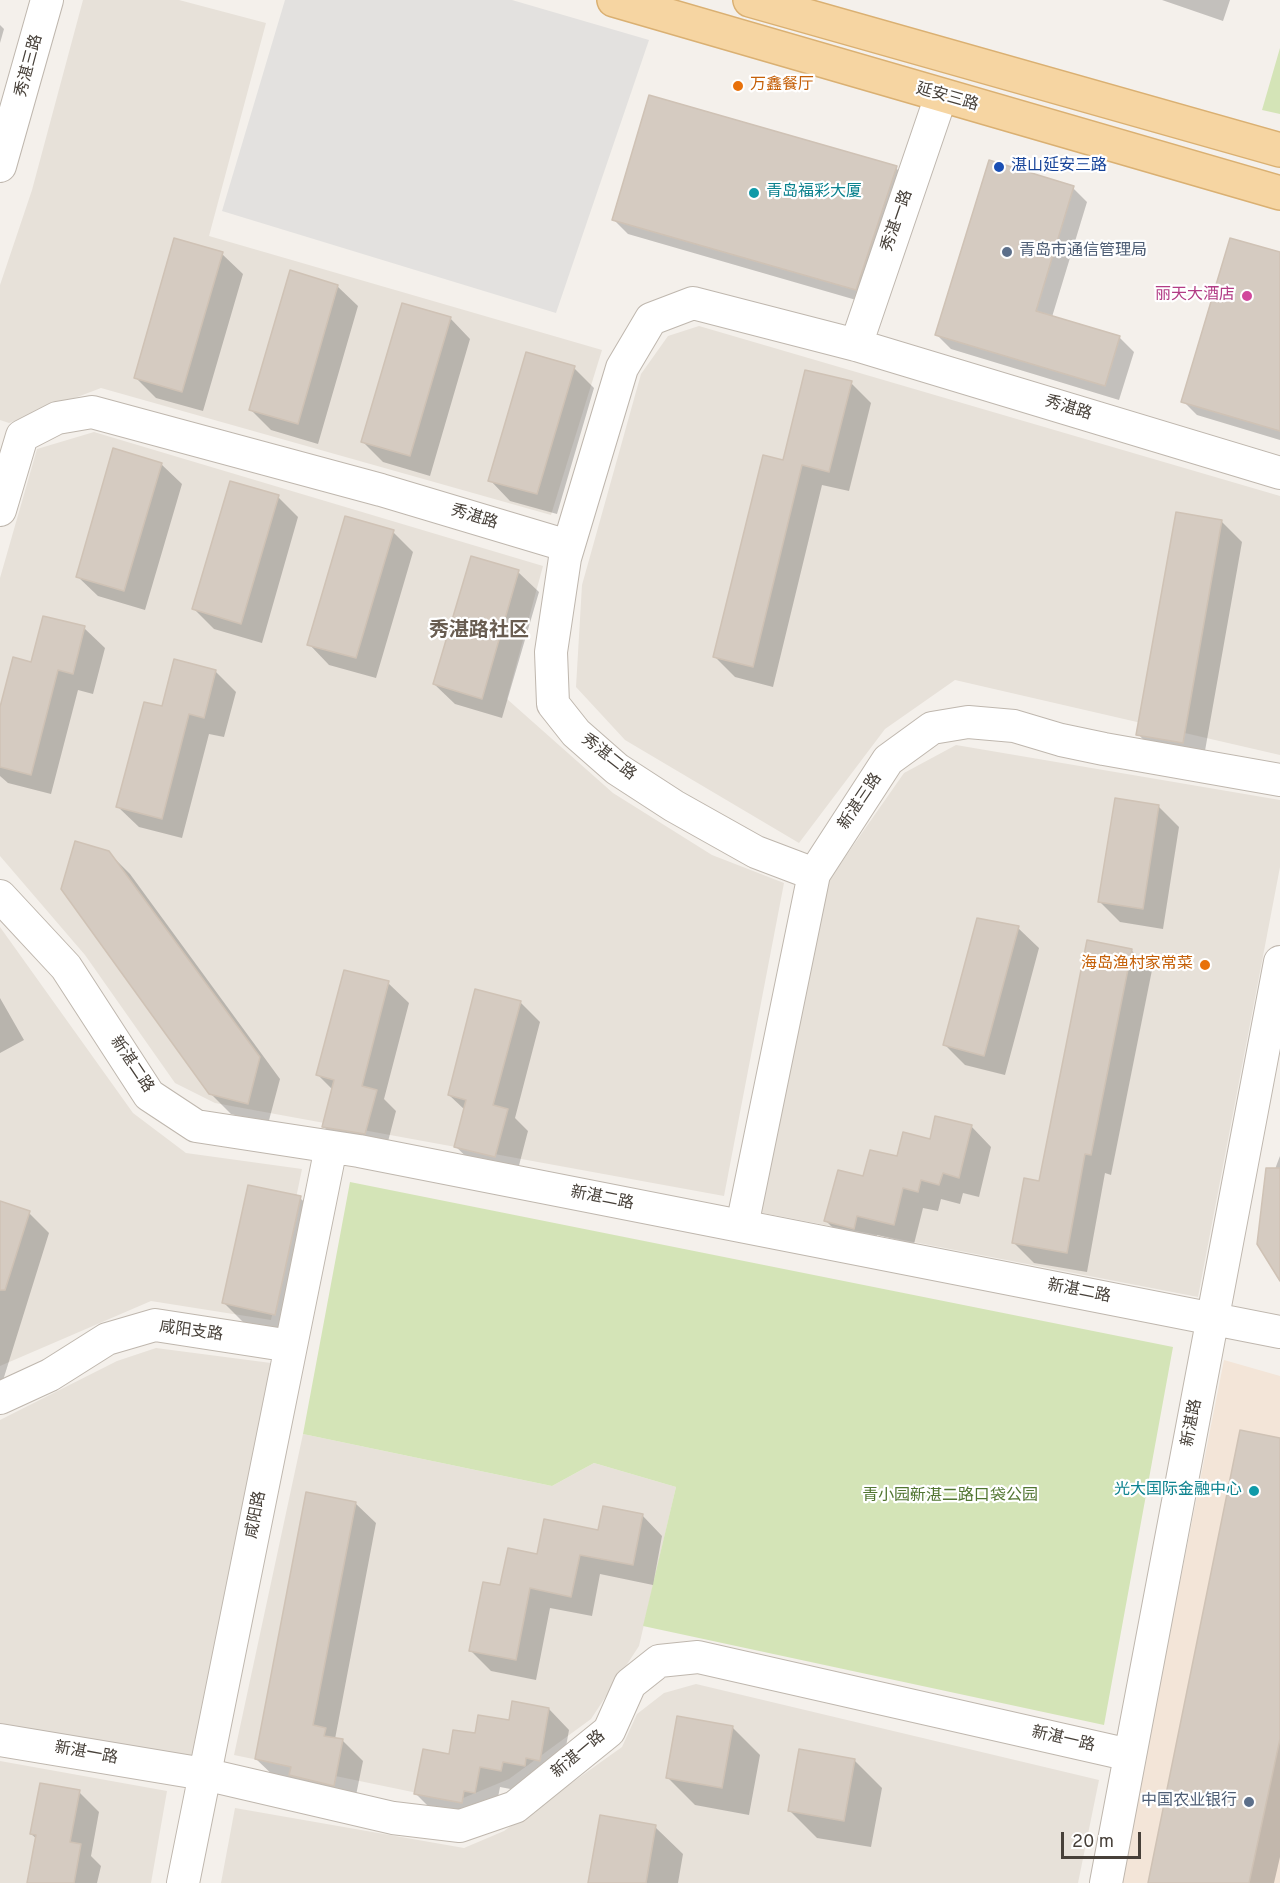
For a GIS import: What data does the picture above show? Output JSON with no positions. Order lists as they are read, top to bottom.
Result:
{
  "streets": {
    "main road": ["延安三路"],
    "street": [
      "秀湛三路",
      "秀湛一路",
      "秀湛路",
      "秀湛二路",
      "新湛三路",
      "新湛二路",
      "咸阳支路",
      "新湛路",
      "咸阳路",
      "新湛一路"
    ]
  },
  "crossings": [
    ["延安三路", "秀湛一路"],
    ["秀湛一路", "秀湛路"],
    ["秀湛路", "秀湛二路"],
    ["秀湛二路", "新湛三路"],
    ["新湛三路", "新湛二路"],
    ["新湛二路", "新湛路"],
    ["新湛二路", "咸阳路"],
    ["咸阳支路", "咸阳路"],
    ["新湛路", "新湛一路"],
    ["咸阳路", "新湛一路"]
  ],
  "districts": ["秀湛路社区"],
  "parks": ["青小园·新湛二路口袋公园"],
  "places": [
    "万鑫餐厅",
    "湛山延安三路",
    "青岛福彩大厦",
    "青岛市通信管理局",
    "丽天大酒店",
    "海岛渔村家常菜",
    "光大国际金融中心",
    "中国农业银行"
  ],
  "scale_bar": "20 m"
}
